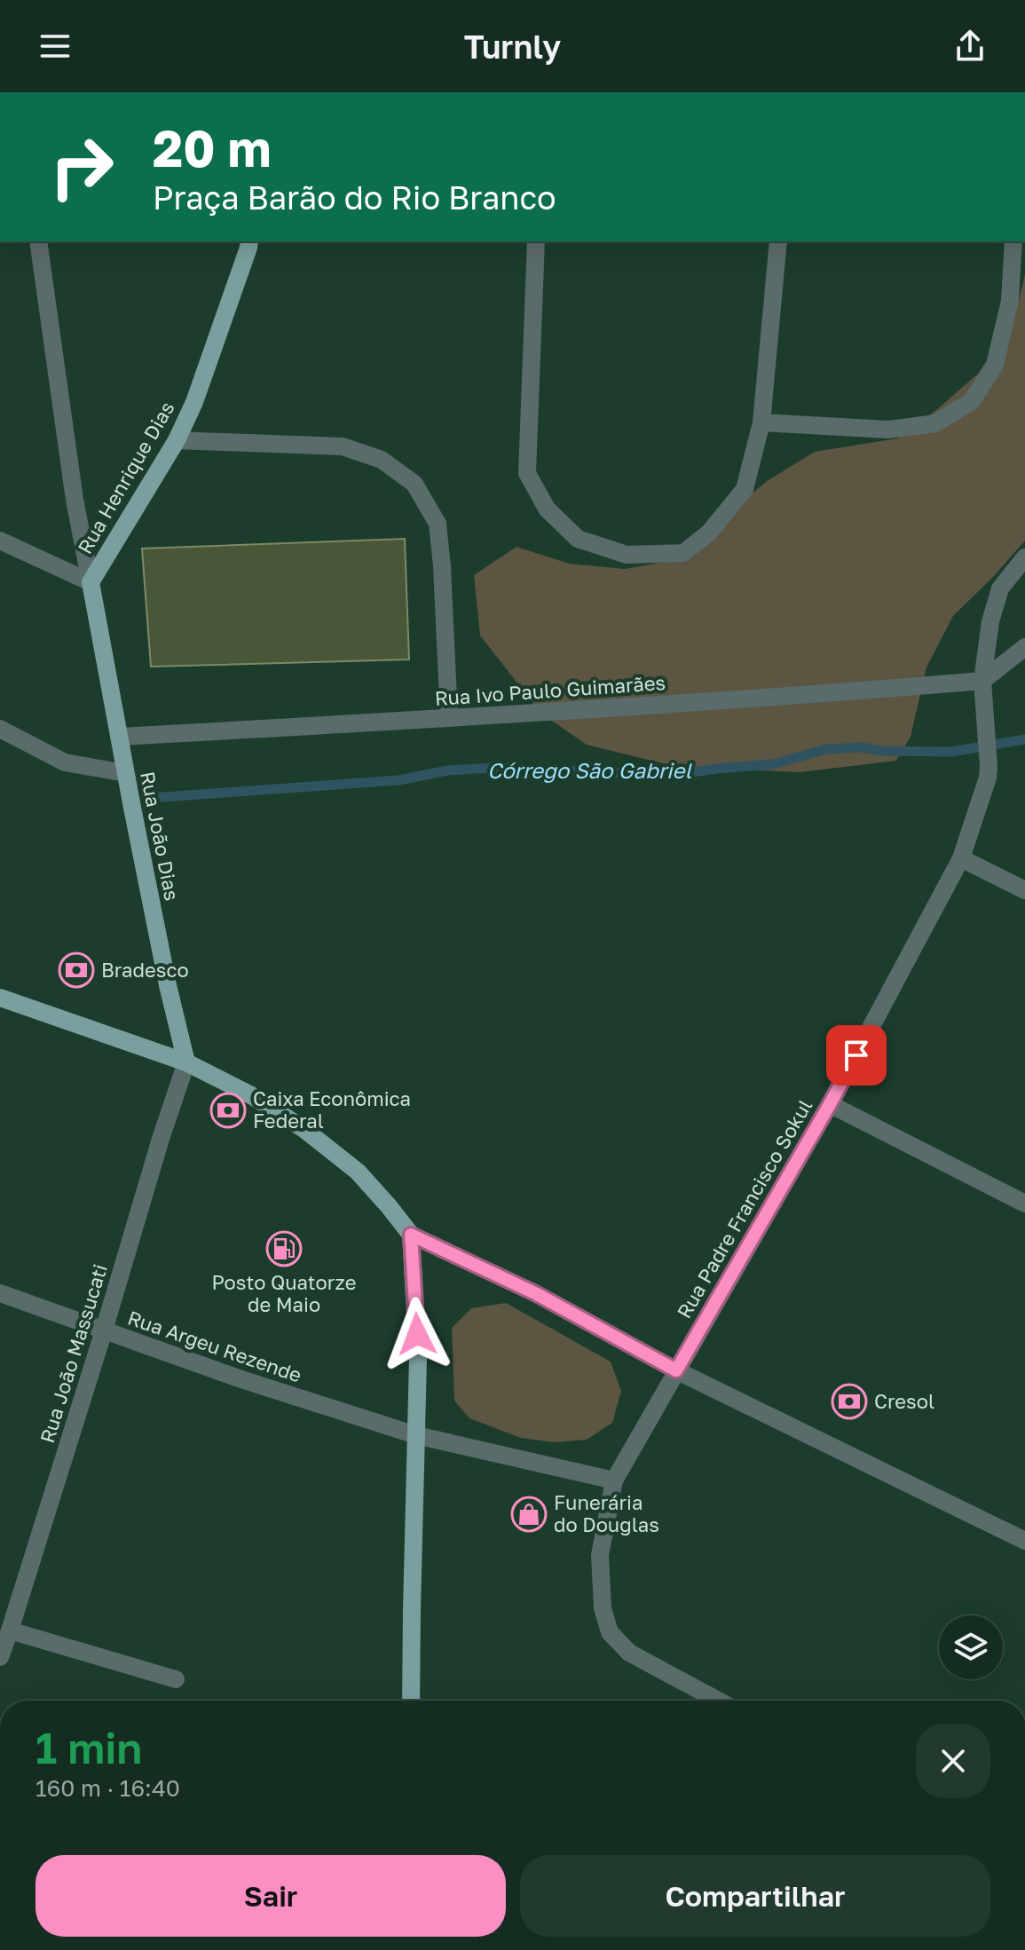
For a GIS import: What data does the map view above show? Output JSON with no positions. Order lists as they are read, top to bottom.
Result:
{
  "streets": {
    "main road": ["Rua Henrique Dias", "Rua João Dias"],
    "street": [
      "Rua Ivo Paulo Guimarães",
      "Rua Padre Francisco Sokul",
      "Rua Argeu Rezende",
      "Rua João Massucati"
    ]
  },
  "crossings": [
    ["Rua Henrique Dias", "Rua João Dias"],
    ["Rua Ivo Paulo Guimarães", "Rua João Dias"],
    ["Rua Ivo Paulo Guimarães", "Rua Padre Francisco Sokul"],
    ["Rua João Dias", "Rua João Massucati"],
    ["Rua Padre Francisco Sokul", "Rua Argeu Rezende"],
    ["Rua Argeu Rezende", "Rua João Massucati"]
  ],
  "water": ["Córrego São Gabriel"],
  "places": {
    "bank": ["Bradesco", "Caixa Econômica Federal", "Cresol"],
    "fuel station": ["Posto Quatorze de Maio"],
    "shop": ["Funerária do Douglas"]
  },
  "page": {
    "header": "Turnly",
    "turn": ["20 m", "Praça Barão do Rio Branco"],
    "heading": ["1 min", "160 m · 16:40"],
    "buttons": ["Sair", "Compartilhar"]
  }
}
